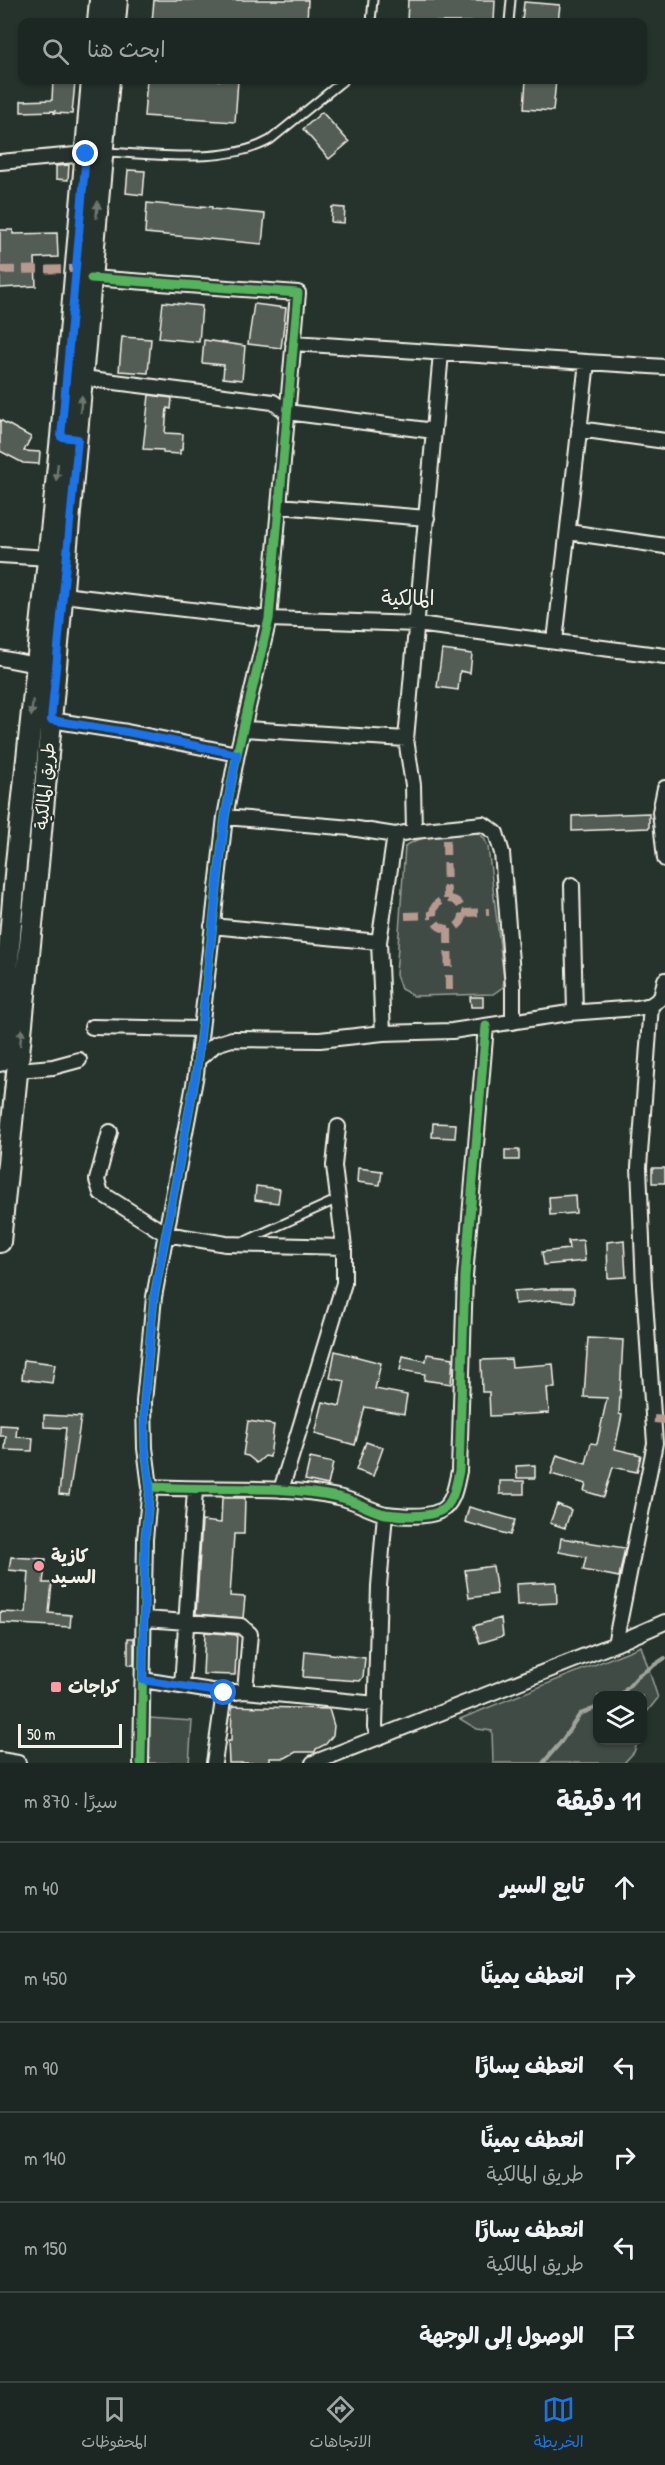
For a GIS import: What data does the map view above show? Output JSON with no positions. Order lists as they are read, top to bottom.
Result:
{
  "streets": {
    "main road": ["طريق المالكية"]
  },
  "districts": ["المالكية"],
  "places": {
    "other": ["كازية السـيد"],
    "transit": ["كراجات"]
  },
  "scale_bar": "50 m",
  "page": {
    "search": "ابحث هنا",
    "scale": "50 m",
    "heading": ["11 دقيقة", "سيرًا · 870 m"],
    "list": [
      ["تابع السير", "40 m"],
      ["انعطف يمينًا", "450 m"],
      ["انعطف يسارًا", "90 m"],
      ["انعطف يمينًا", "طريق المالكية", "140 m"],
      ["انعطف يسارًا", "طريق المالكية", "150 m"],
      "الوصول إلى الوجهة"
    ],
    "nav": ["الخريطة", "الاتجاهات", "المحفوظات"]
  }
}
